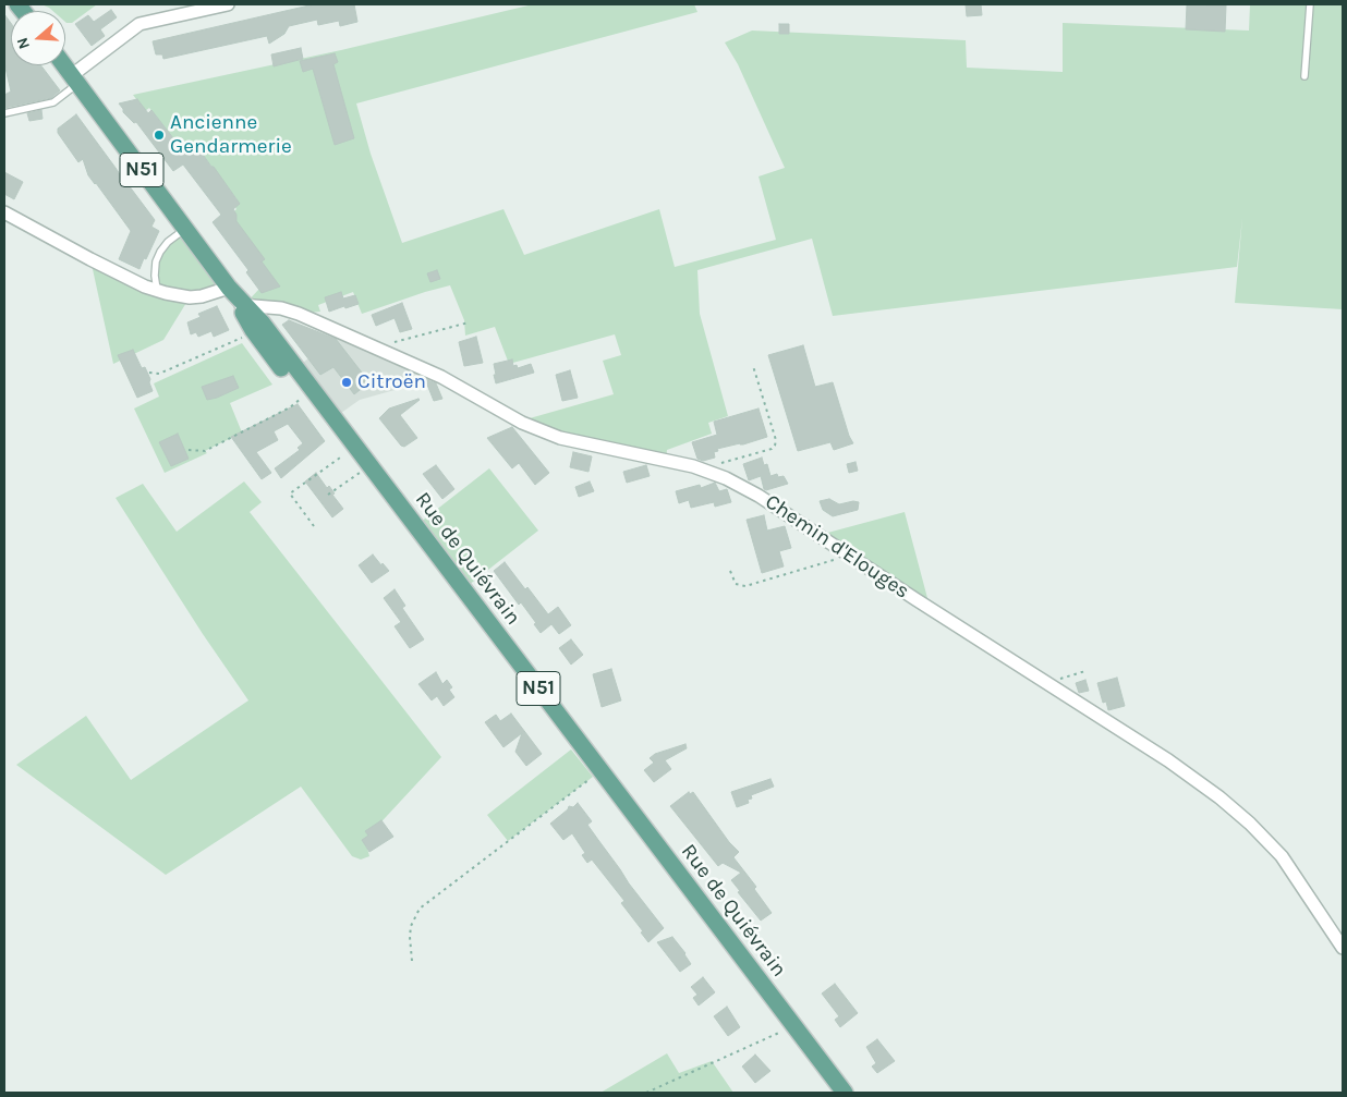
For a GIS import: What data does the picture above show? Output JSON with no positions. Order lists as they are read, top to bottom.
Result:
{
  "streets": {
    "main road": ["N51", "Rue de Quiévrain"],
    "street": ["Chemin d'Elouges"]
  },
  "crossings": [
    ["N51", "Chemin d'Elouges"],
    ["N51", "Rue de Quiévrain"],
    ["Chemin d'Elouges", "Rue de Quiévrain"]
  ],
  "places": ["Ancienne Gendarmerie", "Citroën"],
  "north": "left"
}
